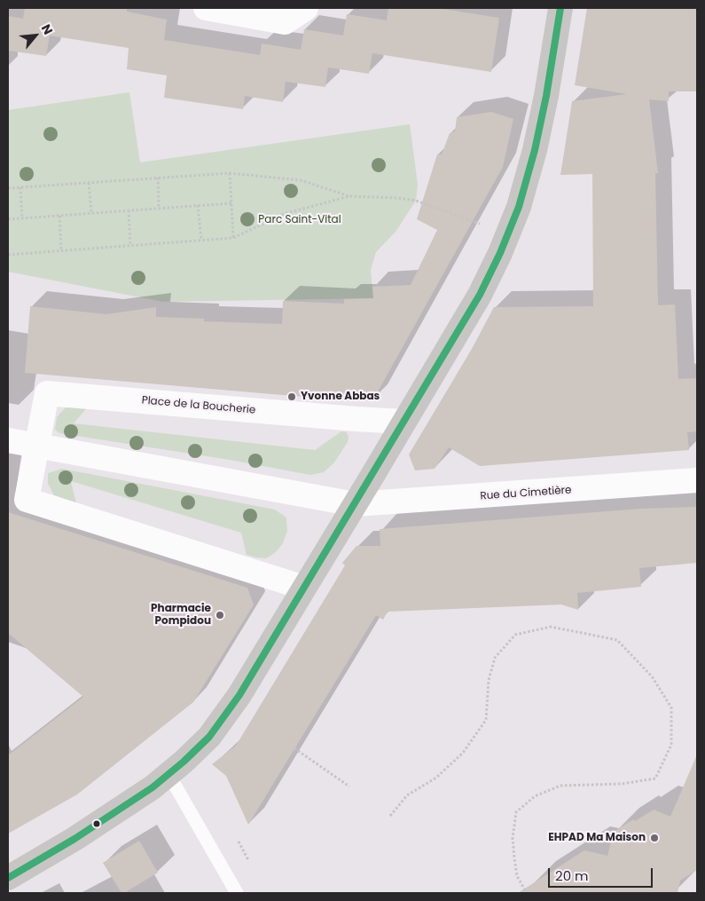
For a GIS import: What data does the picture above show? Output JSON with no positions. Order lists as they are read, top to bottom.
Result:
{
  "streets": {
    "street": ["Place de la Boucherie", "Rue du Cimetière"]
  },
  "parks": ["Parc Saint-Vital"],
  "places": ["Yvonne Abbas", "Pharmacie Pompidou", "EHPAD Ma Maison"],
  "scale_bar": "20 m",
  "north": "top right"
}
